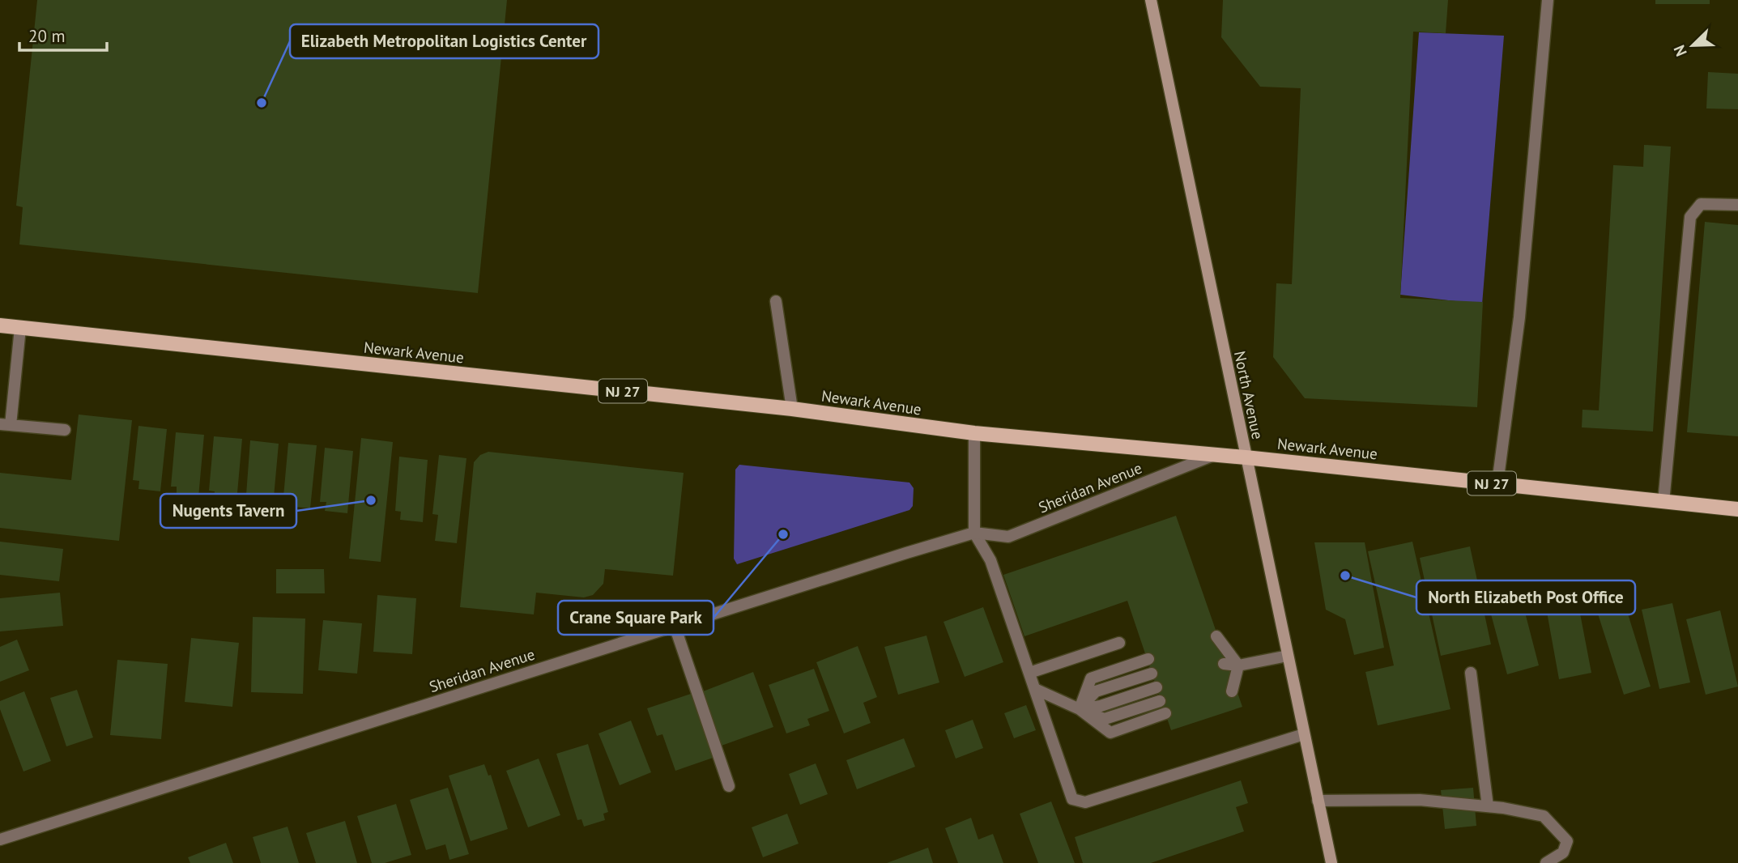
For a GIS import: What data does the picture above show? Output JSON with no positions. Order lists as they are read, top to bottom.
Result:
{
  "streets": {
    "main road": ["Newark Avenue", "NJ 27", "North Avenue"],
    "street": ["Sheridan Avenue"]
  },
  "crossings": [
    ["Newark Avenue", "North Avenue"],
    ["Newark Avenue", "Sheridan Avenue"]
  ],
  "places": [
    "Elizabeth Metropolitan Logistics Center",
    "Nugents Tavern",
    "Crane Square Park",
    "North Elizabeth Post Office"
  ],
  "scale_bar": "20 m",
  "north": "bottom left"
}
